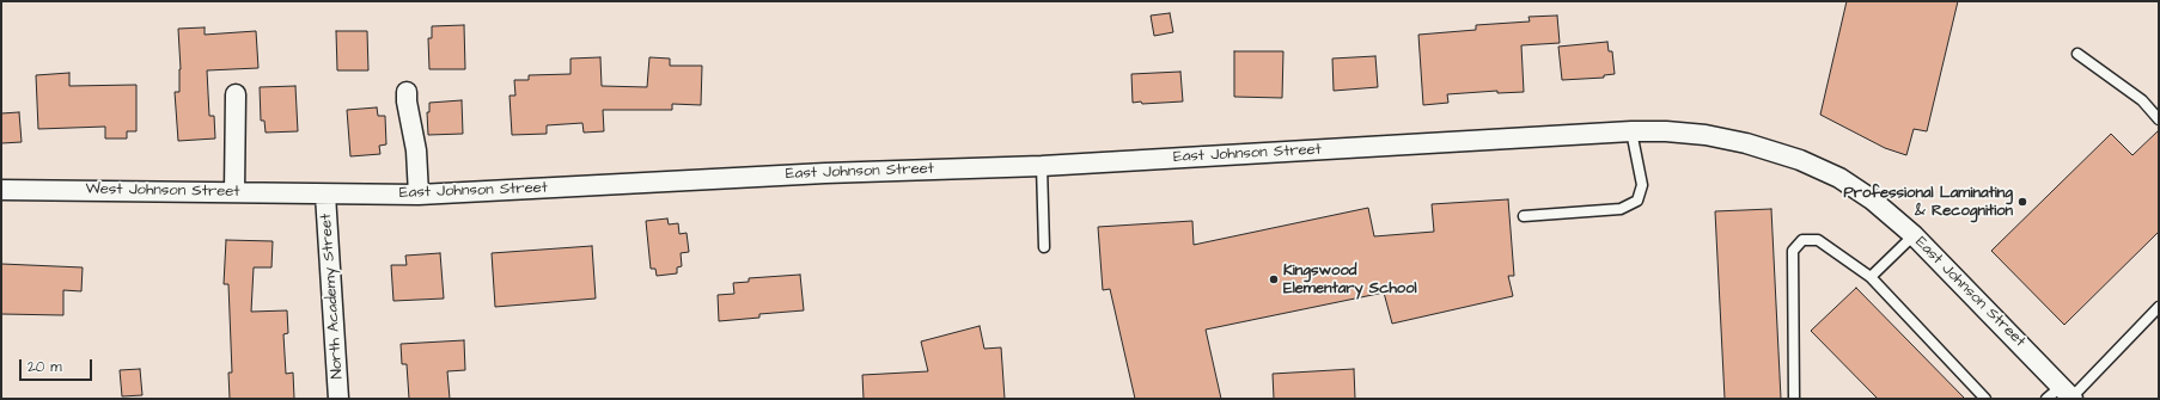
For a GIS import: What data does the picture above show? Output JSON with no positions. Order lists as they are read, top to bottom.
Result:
{
  "streets": {
    "street": ["East Johnson Street", "West Johnson Street", "North Academy Street"]
  },
  "crossings": [
    ["East Johnson Street", "West Johnson Street"],
    ["East Johnson Street", "North Academy Street"],
    ["West Johnson Street", "North Academy Street"]
  ],
  "places": ["Professional Laminating & Recognition", "Kingswood Elementary School"],
  "scale_bar": "20 m"
}
